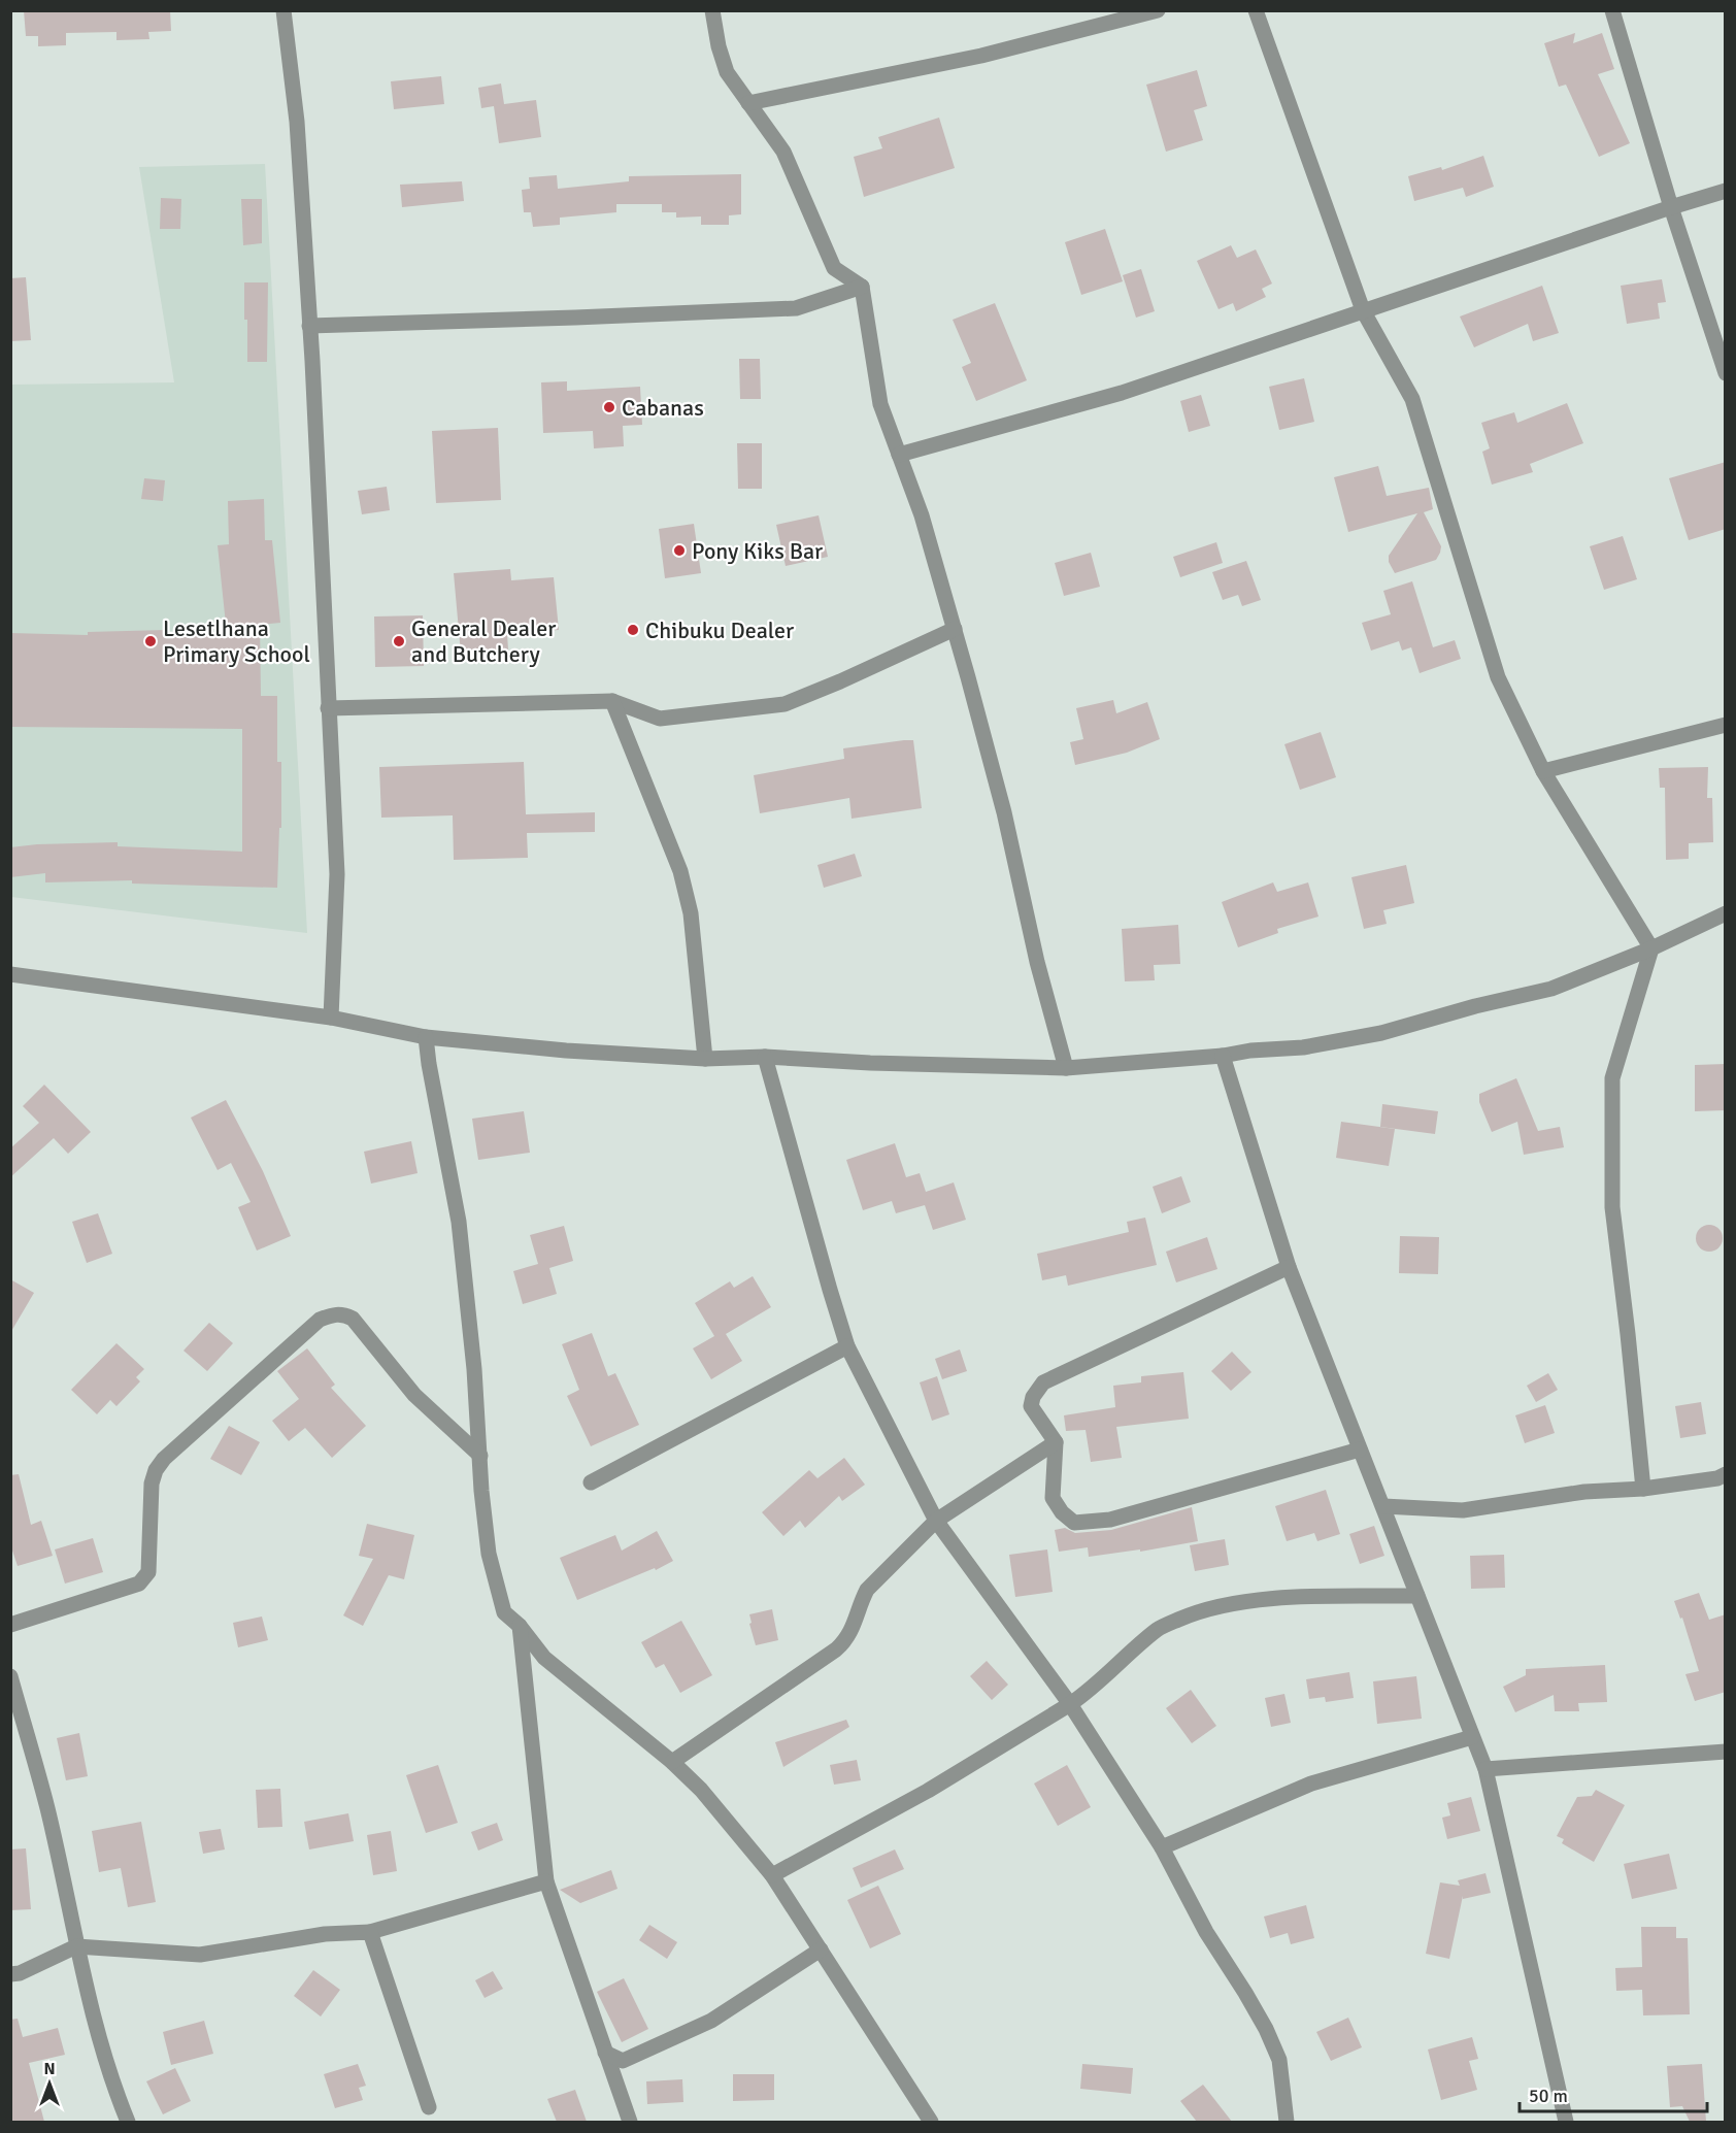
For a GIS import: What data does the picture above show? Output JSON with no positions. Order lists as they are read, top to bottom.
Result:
{
  "places": [
    "Cabanas",
    "Pony Kiks Bar",
    "Chibuku Dealer",
    "Lesetlhana Primary School",
    "General Dealer and Butchery"
  ],
  "scale_bar": "50 m",
  "north": "top"
}
